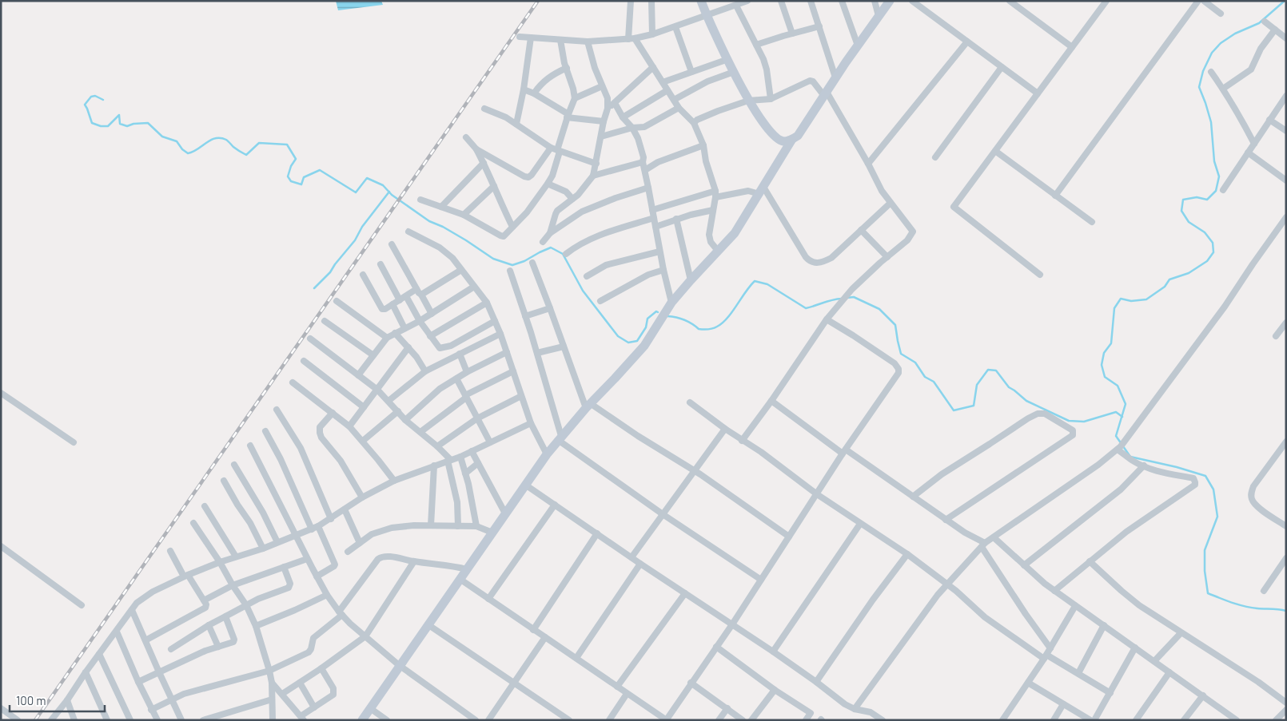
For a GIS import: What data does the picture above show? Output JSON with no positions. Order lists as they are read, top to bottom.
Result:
{
  "scale_bar": "100 m"
}
